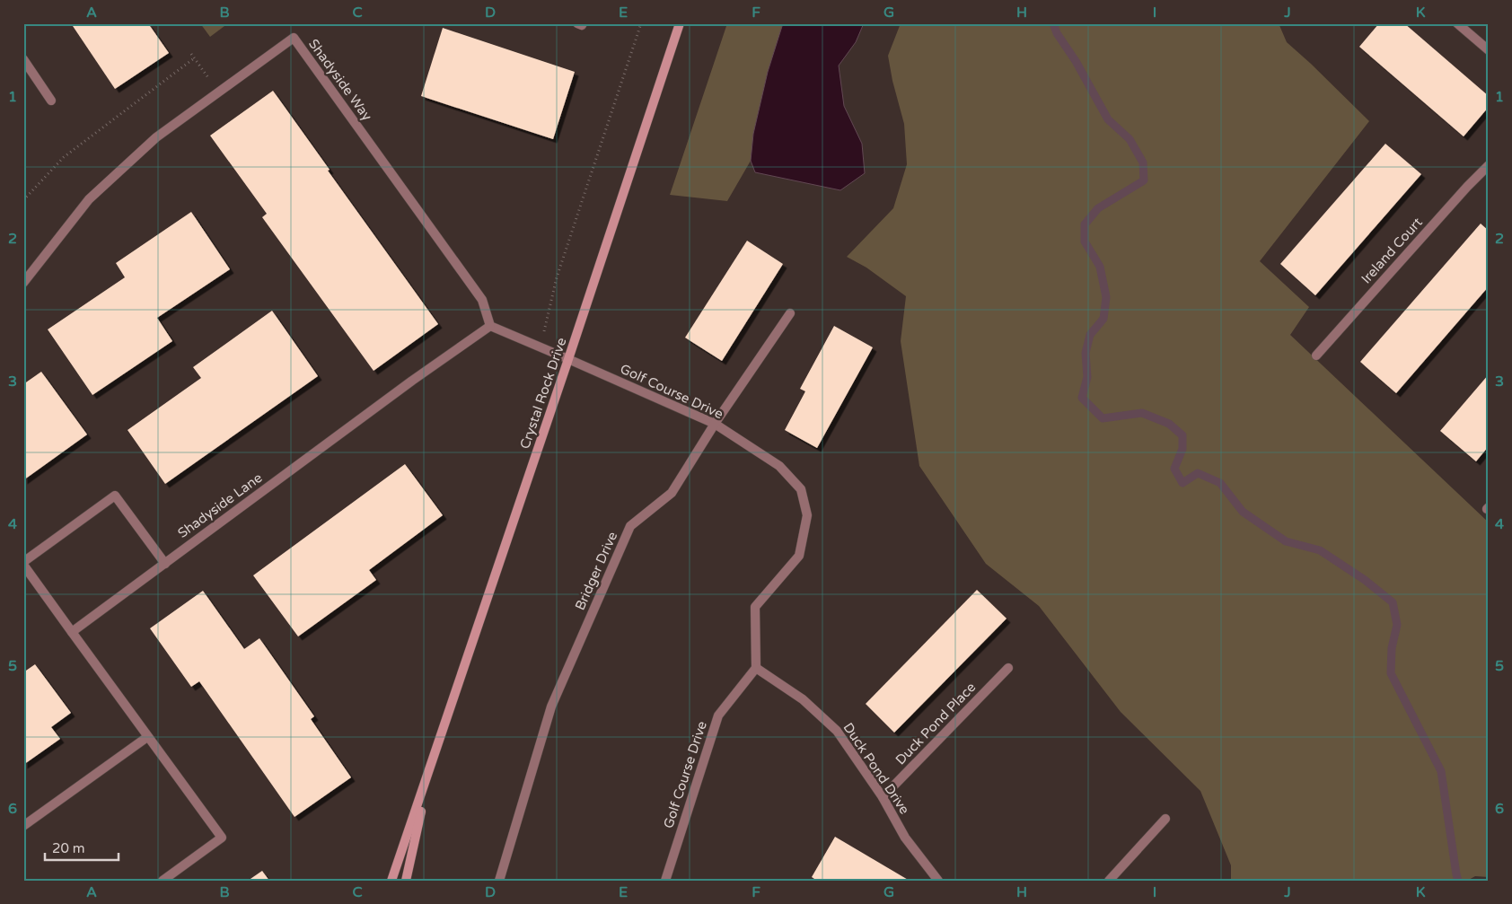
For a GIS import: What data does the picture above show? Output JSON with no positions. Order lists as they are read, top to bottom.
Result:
{
  "streets": {
    "street": [
      "Shadyside Way",
      "Ireland Court",
      "Golf Course Drive",
      "Crystal Rock Drive",
      "Shadyside Lane",
      "Bridger Drive",
      "Duck Pond Place",
      "Duck Pond Drive"
    ]
  },
  "crossings": [
    ["Shadyside Way", "Shadyside Lane"],
    ["Golf Course Drive", "Crystal Rock Drive"],
    ["Golf Course Drive", "Bridger Drive"],
    ["Golf Course Drive", "Duck Pond Drive"],
    ["Duck Pond Place", "Duck Pond Drive"]
  ],
  "scale_bar": "20 m",
  "grid": {
    "columns": [
      "A",
      "B",
      "C",
      "D",
      "E",
      "F",
      "G",
      "H",
      "I",
      "J",
      "K"
    ],
    "rows": [
      "1",
      "2",
      "3",
      "4",
      "5",
      "6"
    ]
  }
}
